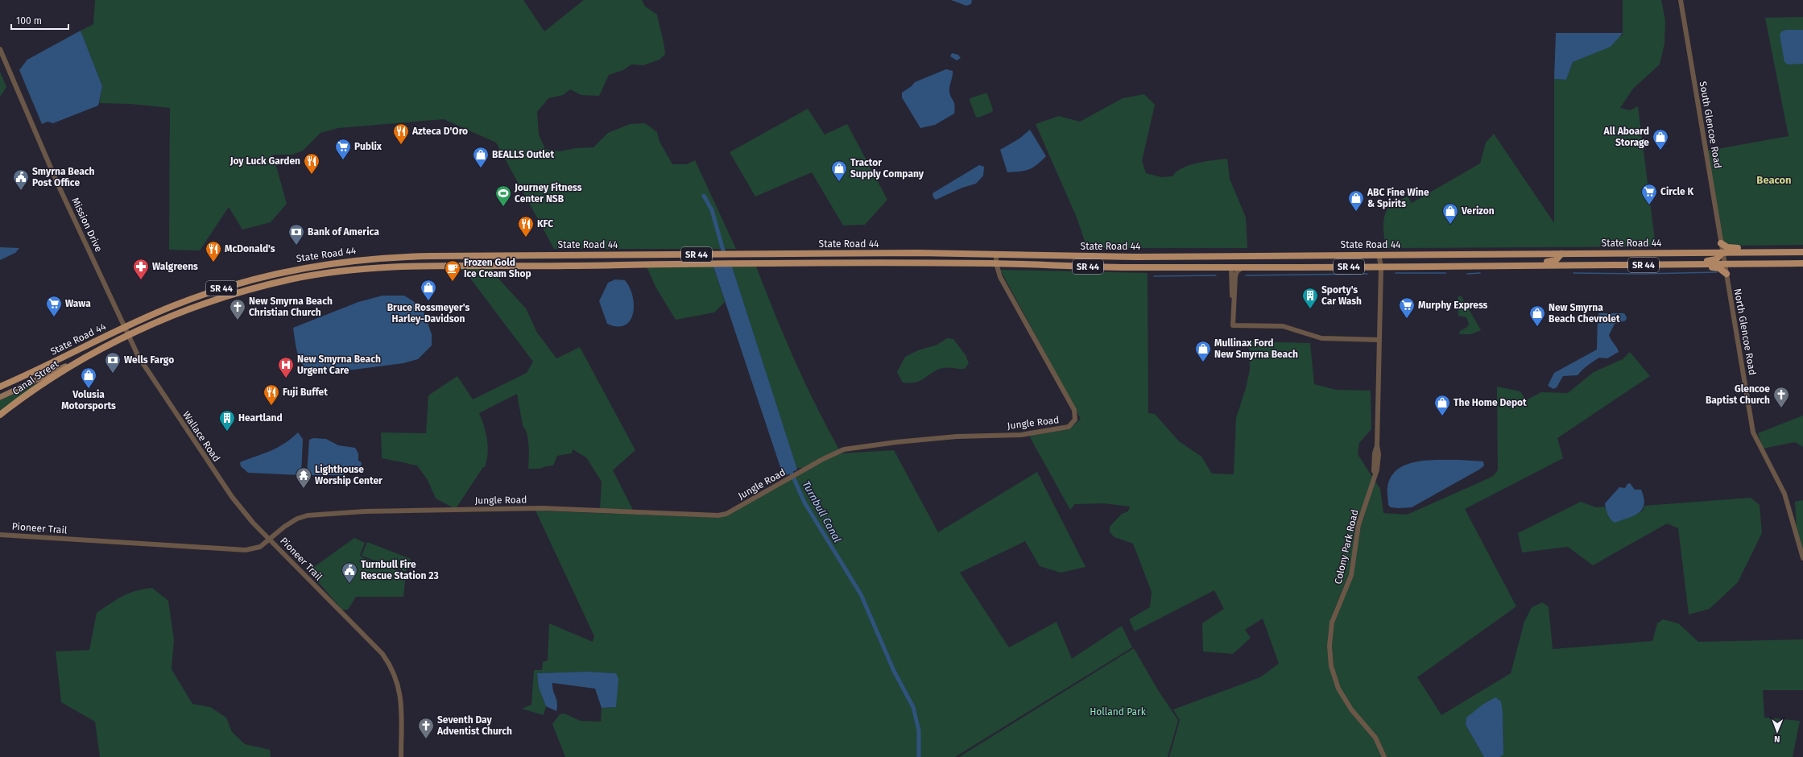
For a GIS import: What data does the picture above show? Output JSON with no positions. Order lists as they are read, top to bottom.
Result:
{
  "streets": {
    "main road": ["State Road 44", "SR 44", "Canal Street"],
    "street": [
      "South Glencoe Road",
      "Mission Drive",
      "North Glencoe Road",
      "Jungle Road",
      "Wallace Road",
      "Pioneer Trail",
      "Colony Park Road"
    ]
  },
  "crossings": [
    ["South Glencoe Road", "State Road 44"],
    ["South Glencoe Road", "North Glencoe Road"],
    ["Mission Drive", "State Road 44"],
    ["Mission Drive", "Wallace Road"],
    ["State Road 44", "SR 44"],
    ["State Road 44", "North Glencoe Road"],
    ["State Road 44", "Canal Street"],
    ["State Road 44", "Jungle Road"],
    ["State Road 44", "Wallace Road"],
    ["State Road 44", "Colony Park Road"],
    ["SR 44", "Canal Street"],
    ["Jungle Road", "Wallace Road"],
    ["Jungle Road", "Pioneer Trail"],
    ["Wallace Road", "Pioneer Trail"]
  ],
  "districts": ["Beacon"],
  "water": ["Turnbull Canal"],
  "parks": ["Holland Park"],
  "places": {
    "restaurant": [
      "Azteca D'Oro",
      "Joy Luck Garden",
      "KFC",
      "McDonald's",
      "Fuji Buffet"
    ],
    "shop": [
      "All Aboard Storage",
      "BEALLS Outlet",
      "Tractor Supply Company",
      "ABC Fine Wine & Spirits",
      "Verizon",
      "Bruce Rossmeyer's Harley-Davidson",
      "New Smyrna Beach Chevrolet",
      "Mullinax Ford New Smyrna Beach",
      "Volusia Motorsports",
      "The Home Depot"
    ],
    "supermarket": [
      "Publix",
      "Circle K",
      "Wawa",
      "Murphy Express"
    ],
    "public building": ["Smyrna Beach Post Office", "Turnbull Fire Rescue Station 23"],
    "sports": ["Journey Fitness Center NSB"],
    "bank": ["Bank of America", "Wells Fargo"],
    "pharmacy": ["Walgreens"],
    "cafe": ["Frozen Gold Ice Cream Shop"],
    "building": ["Sporty's Car Wash", "Heartland"],
    "church": ["New Smyrna Beach Christian Church", "Glencoe Baptist Church", "Seventh Day Adventist Church"],
    "hospital": ["New Smyrna Beach Urgent Care"],
    "temple": ["Lighthouse Worship Center"]
  },
  "scale_bar": "100 m",
  "north": "bottom"
}
